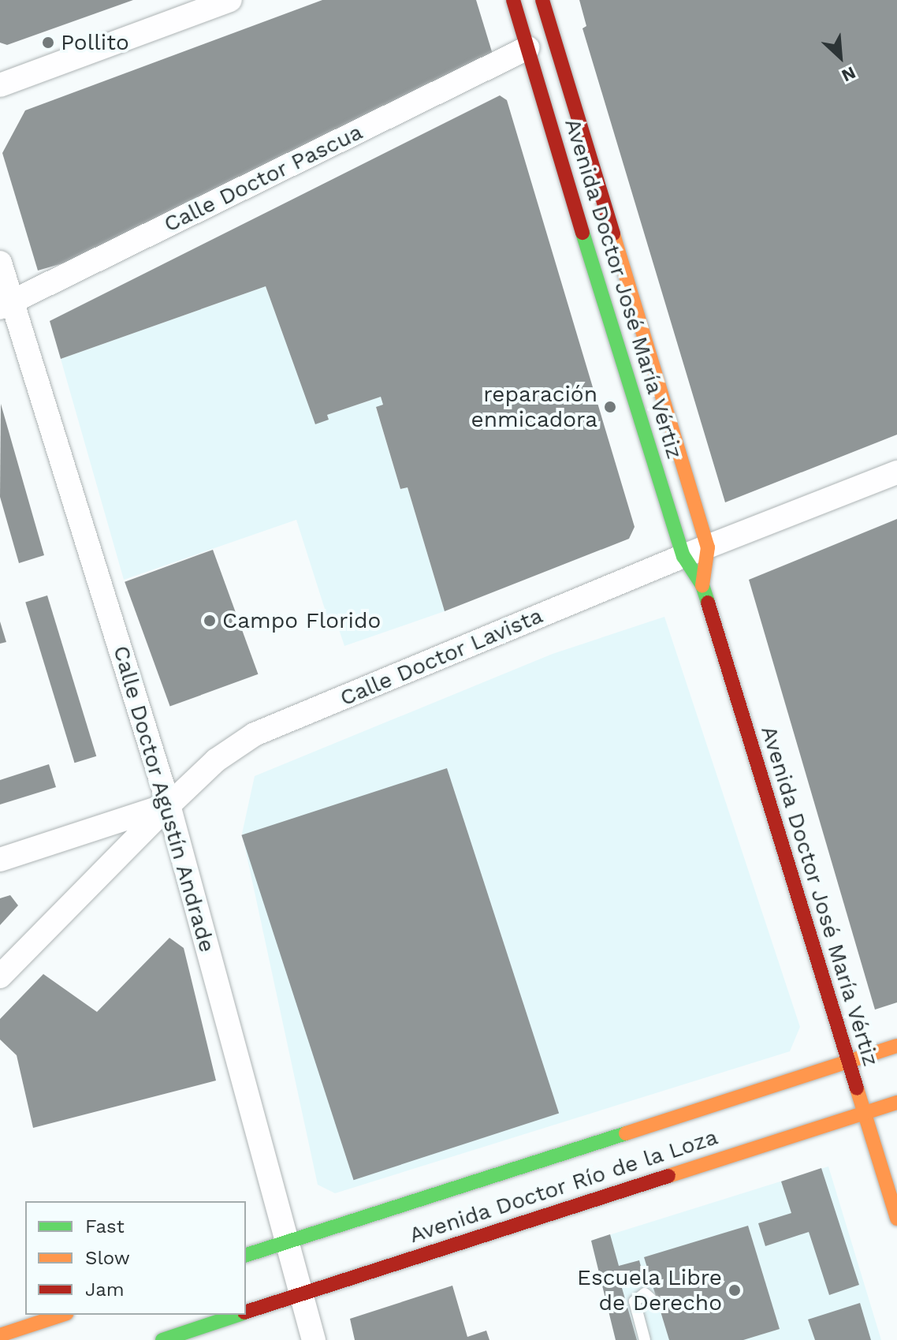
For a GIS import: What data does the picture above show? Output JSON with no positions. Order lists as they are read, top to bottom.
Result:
{
  "streets": {
    "main road": ["Avenida Doctor José María Vértiz", "Avenida Doctor Río de la Loza"],
    "street": ["Calle Doctor Pascua", "Calle Doctor Lavista", "Calle Doctor Agustín Andrade"]
  },
  "crossings": [
    ["Calle Doctor Pascua", "Avenida Doctor José María Vértiz"],
    ["Calle Doctor Pascua", "Calle Doctor Agustín Andrade"],
    ["Avenida Doctor José María Vértiz", "Calle Doctor Lavista"],
    ["Avenida Doctor José María Vértiz", "Avenida Doctor Río de la Loza"],
    ["Calle Doctor Lavista", "Calle Doctor Agustín Andrade"],
    ["Calle Doctor Agustín Andrade", "Avenida Doctor Río de la Loza"]
  ],
  "places": [
    "Pollito",
    "reparación enmicadora",
    "Campo Florido",
    "Escuela Libre de Derecho"
  ],
  "legend": ["Fast", "Slow", "Jam"],
  "north": "bottom right"
}
